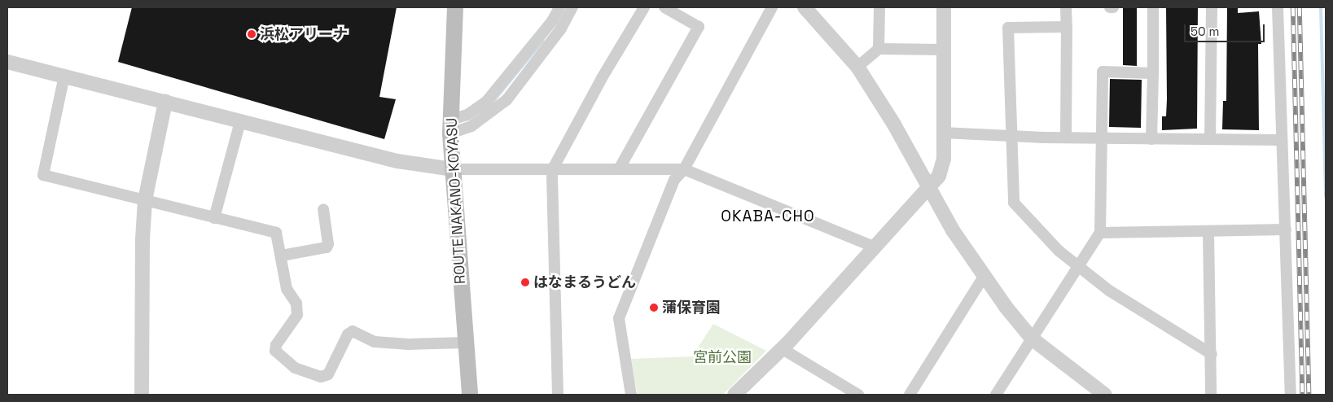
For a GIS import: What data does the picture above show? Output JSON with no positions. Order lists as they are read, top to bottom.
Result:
{
  "streets": {
    "main road": ["ROUTE NAKANO-KOYASU"]
  },
  "districts": ["OKABA-CHO"],
  "parks": ["宮前公園"],
  "places": ["浜松アリーナ", "はなまるうどん", "蒲保育園"],
  "scale_bar": "50 m"
}
